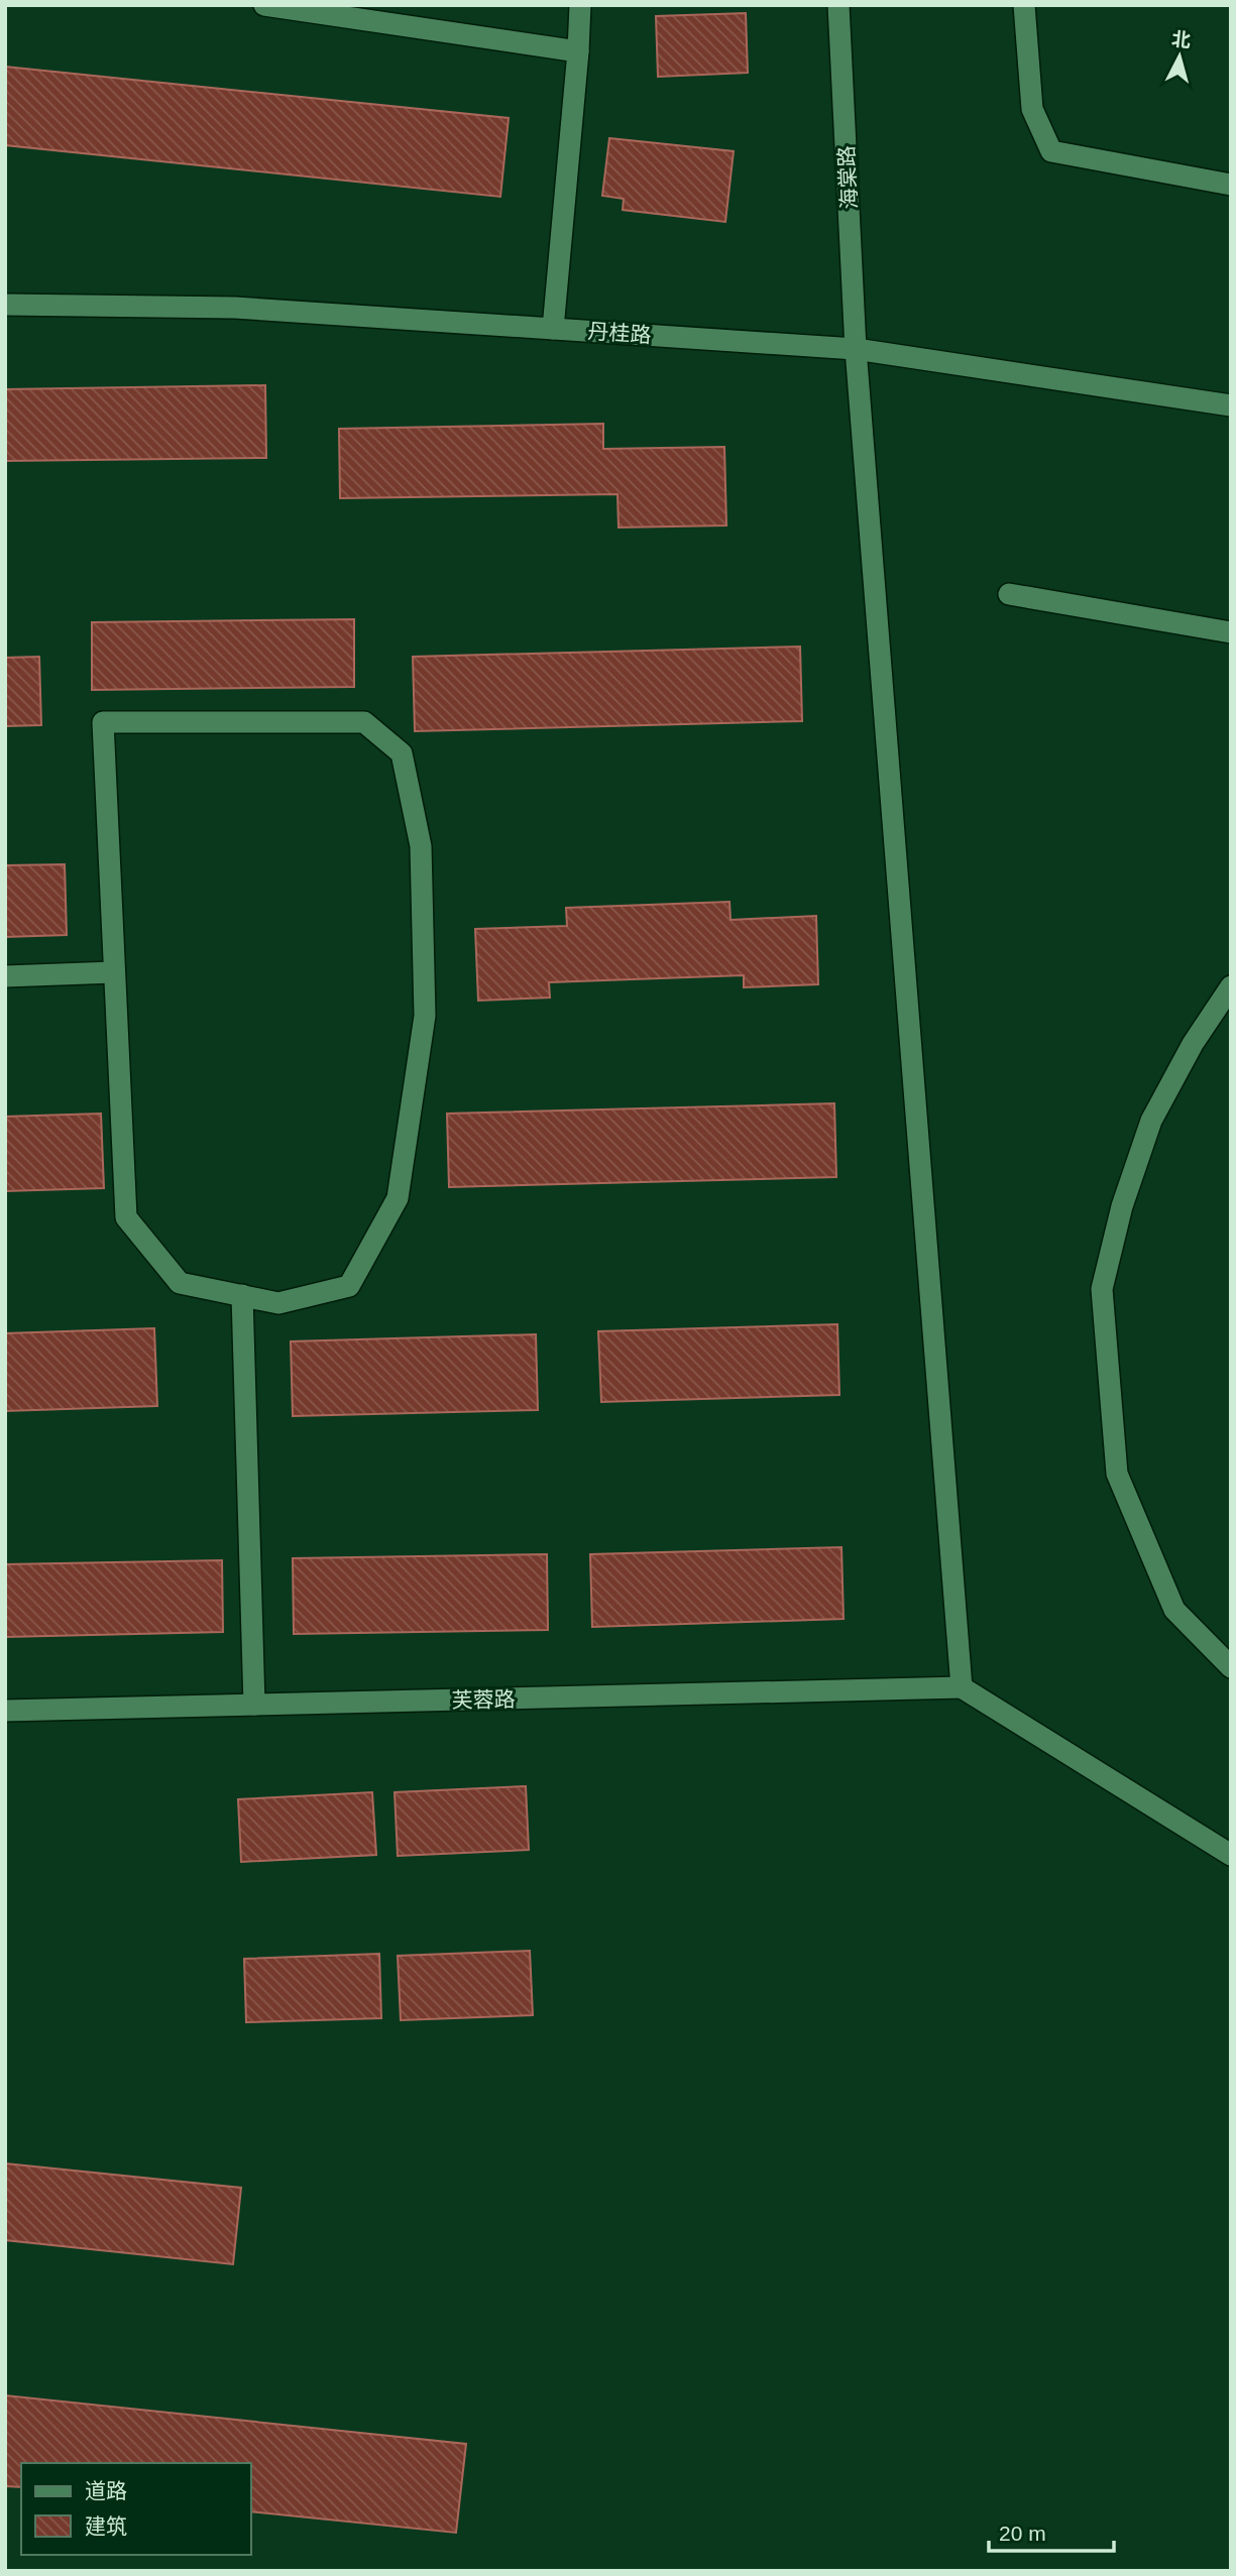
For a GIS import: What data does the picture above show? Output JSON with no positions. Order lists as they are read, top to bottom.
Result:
{
  "streets": {
    "street": ["海棠路", "丹桂路", "芙蓉路"]
  },
  "crossings": [
    ["海棠路", "丹桂路"],
    ["海棠路", "芙蓉路"]
  ],
  "legend": ["道路", "建筑"],
  "scale_bar": "20 m",
  "north": "top"
}
